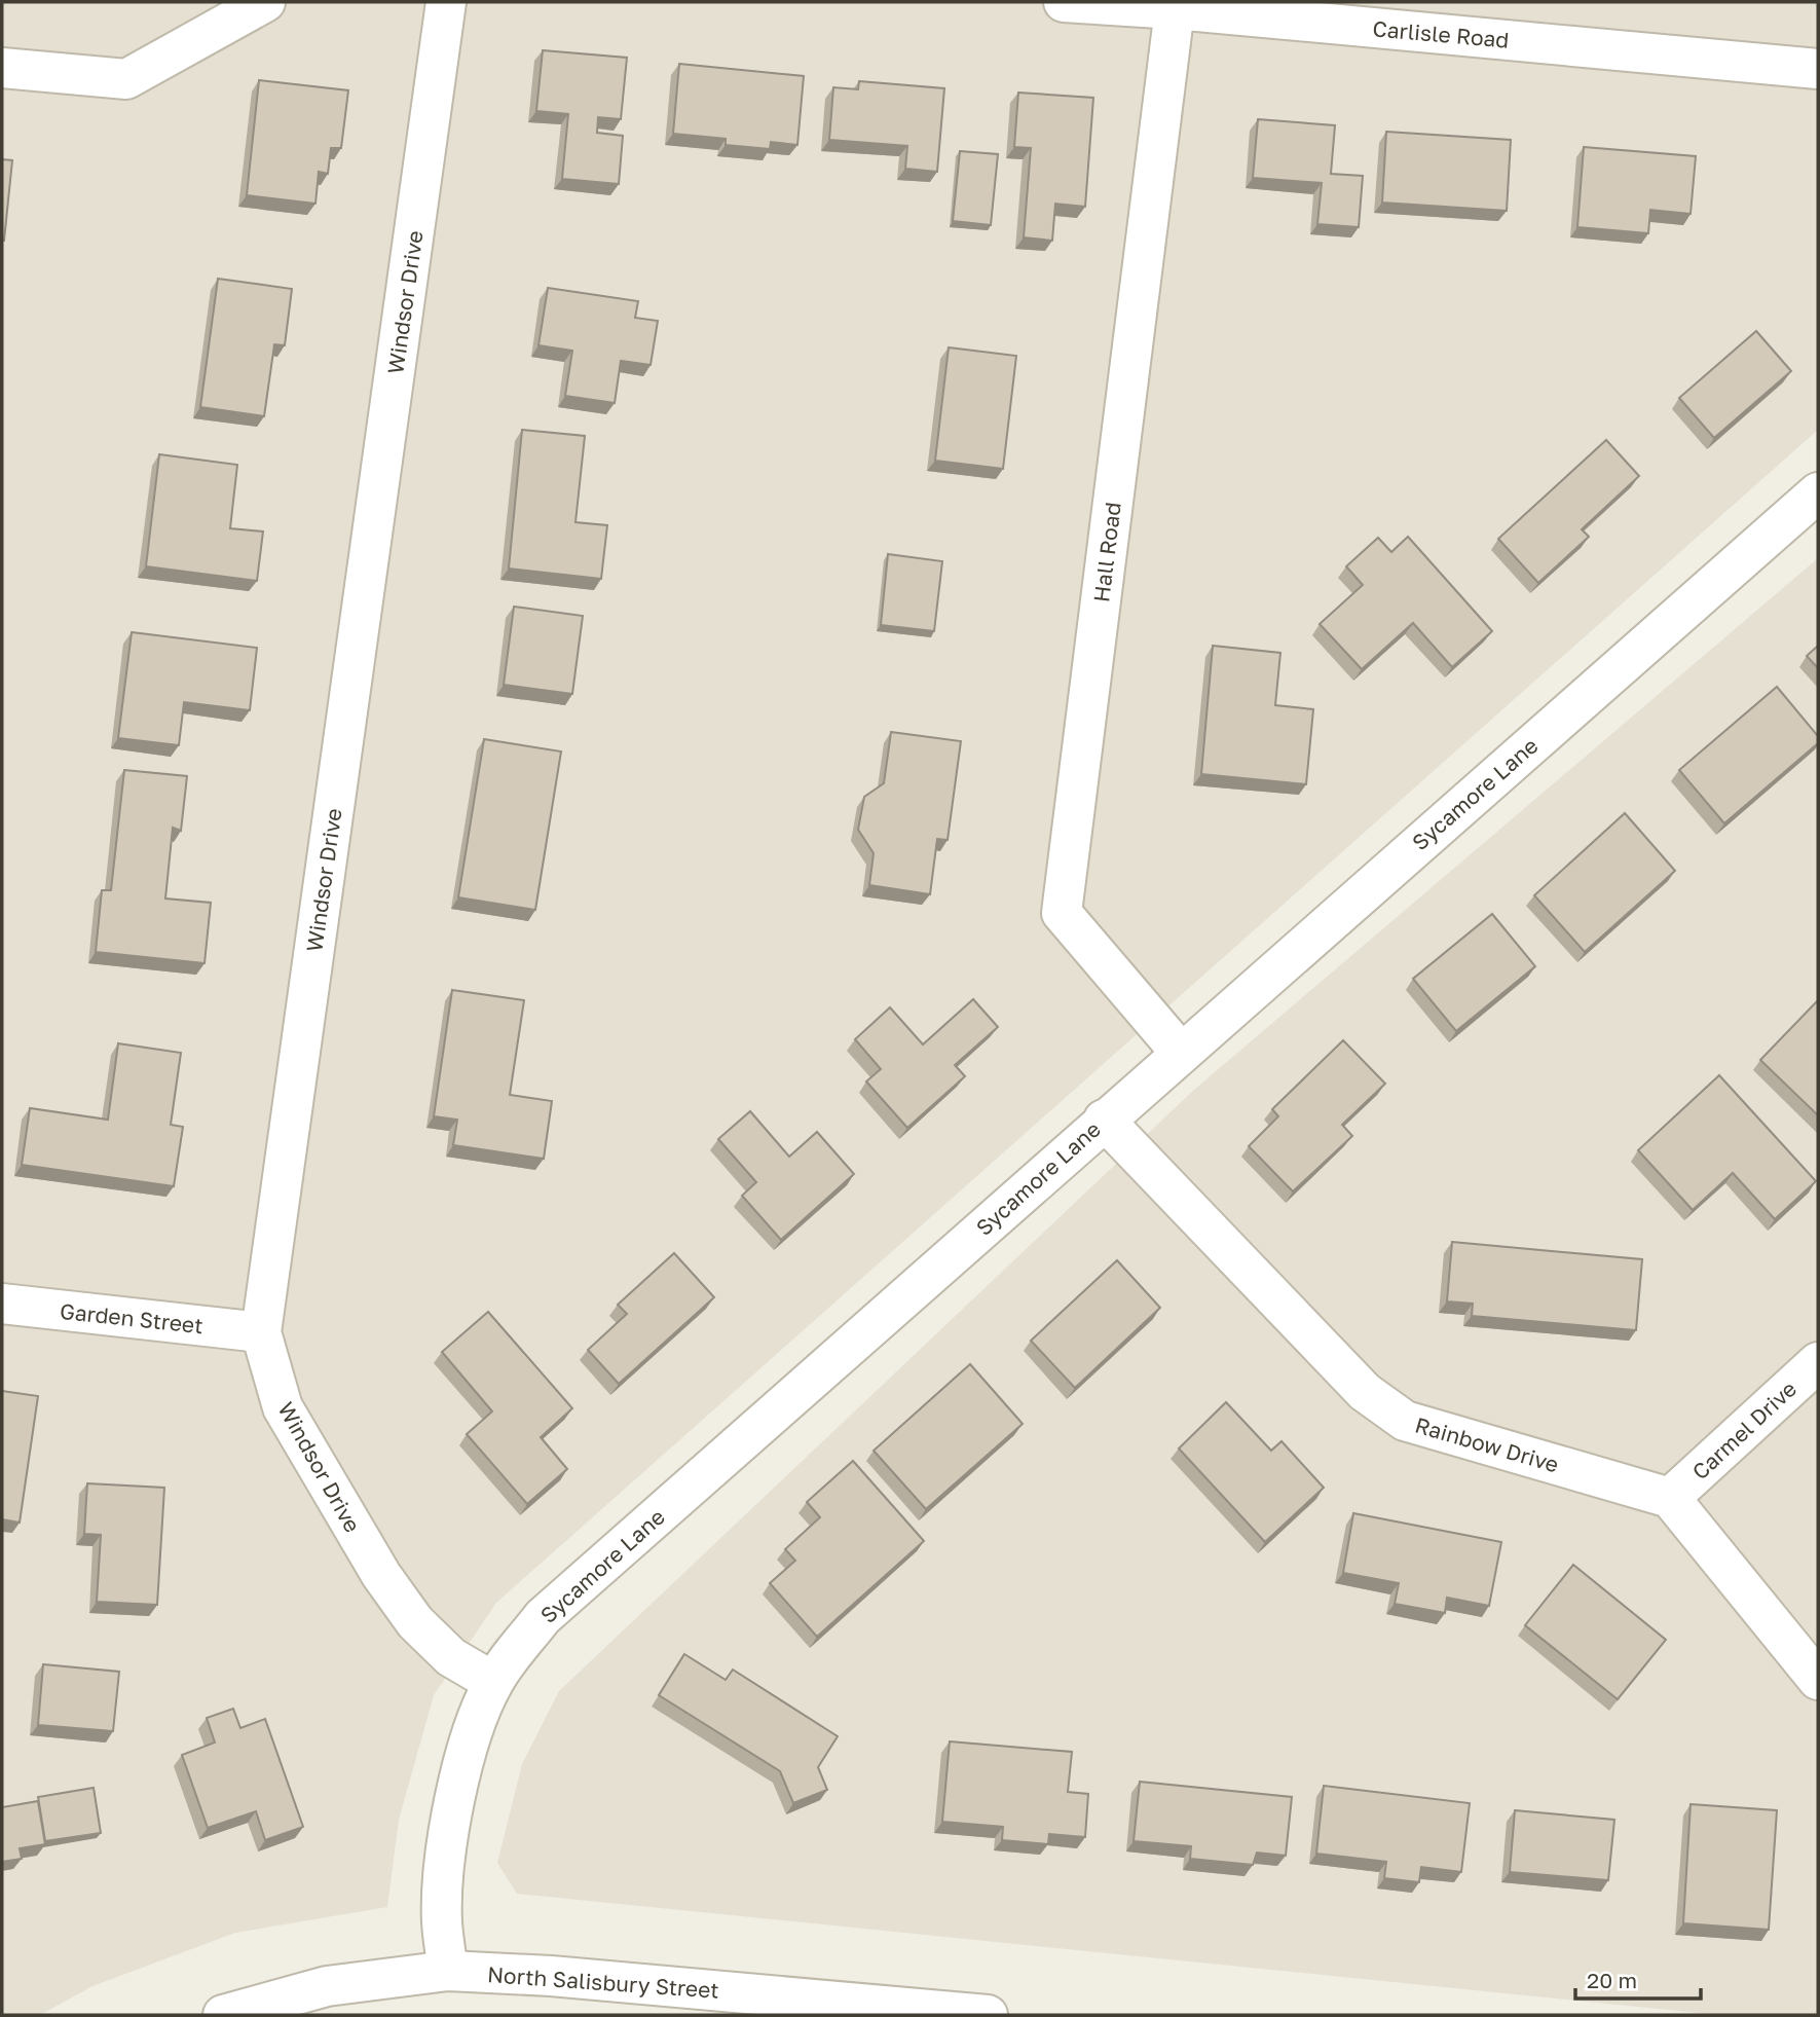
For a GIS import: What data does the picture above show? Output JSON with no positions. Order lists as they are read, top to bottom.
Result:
{
  "streets": {
    "street": [
      "Carlisle Road",
      "Windsor Drive",
      "Hall Road",
      "Sycamore Lane",
      "Garden Street",
      "Carmel Drive",
      "Rainbow Drive",
      "North Salisbury Street"
    ]
  },
  "crossings": [
    ["Carlisle Road", "Hall Road"],
    ["Windsor Drive", "Sycamore Lane"],
    ["Windsor Drive", "Garden Street"],
    ["Hall Road", "Sycamore Lane"],
    ["Sycamore Lane", "Rainbow Drive"],
    ["Sycamore Lane", "North Salisbury Street"],
    ["Carmel Drive", "Rainbow Drive"]
  ],
  "scale_bar": "20 m"
}
